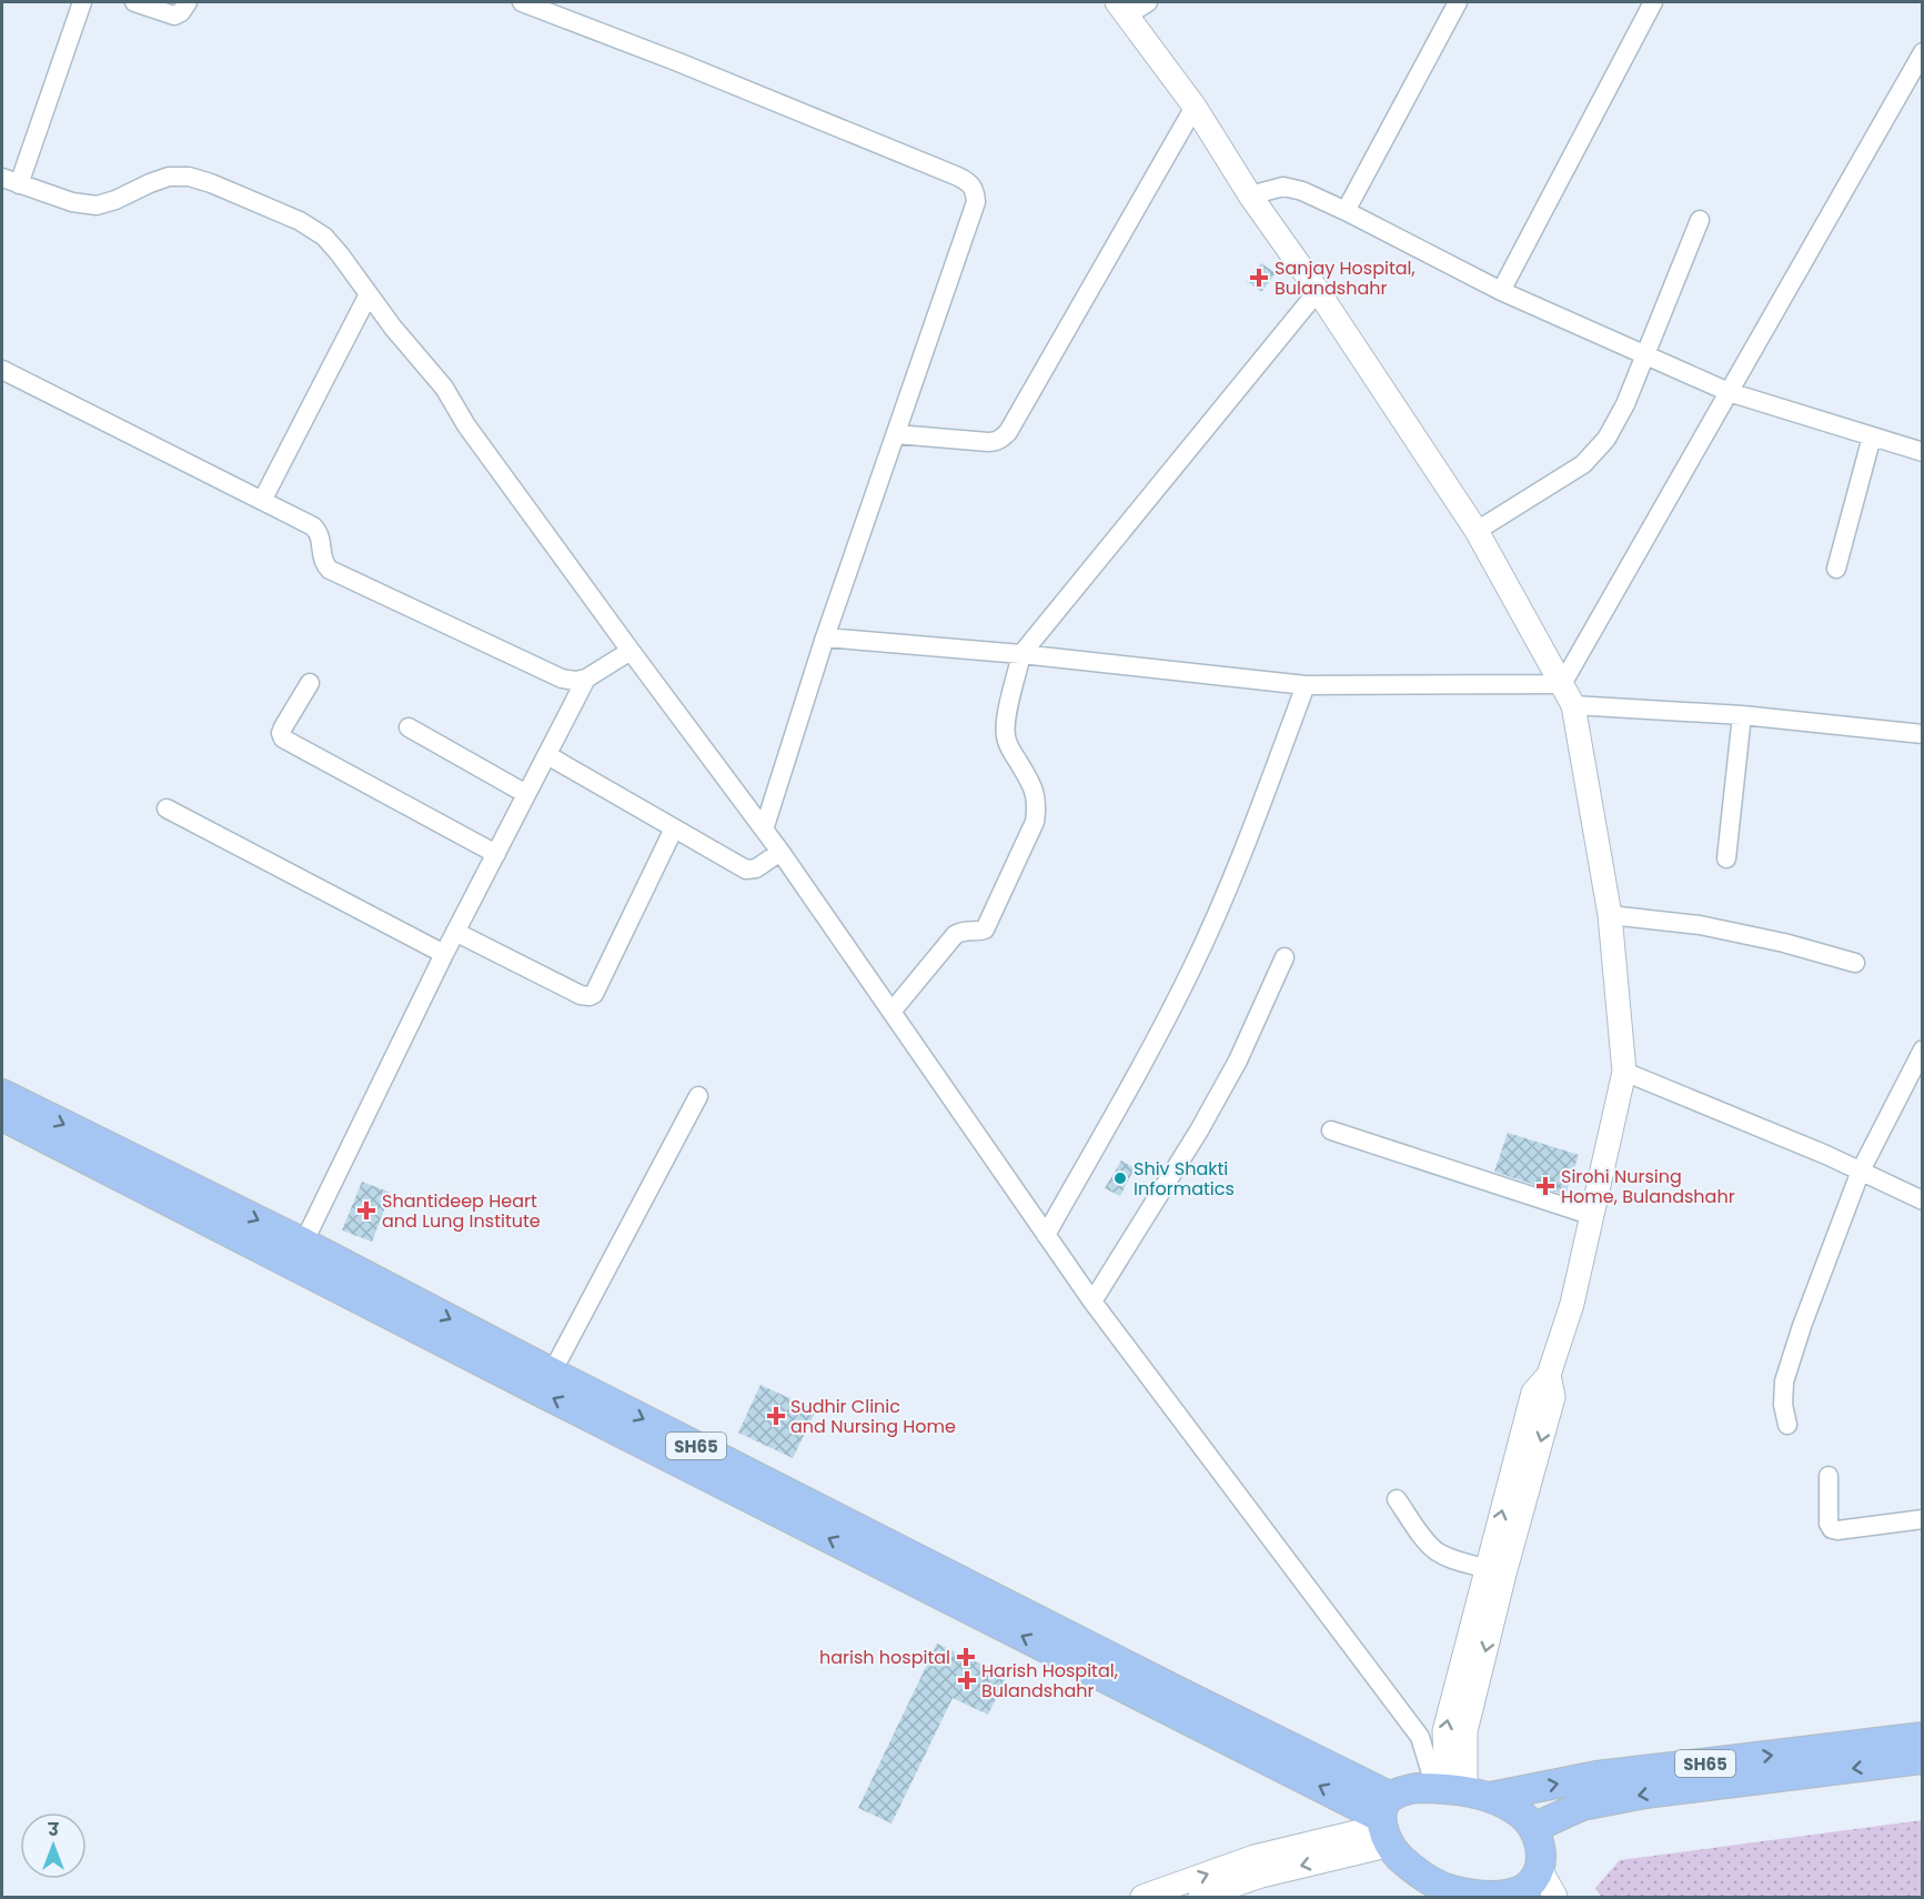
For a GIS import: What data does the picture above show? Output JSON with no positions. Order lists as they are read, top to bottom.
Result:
{
  "streets": {
    "main road": ["SH65"]
  },
  "places": {
    "health": [
      "Sanjay Hospital, Bulandshahr",
      "Sirohi Nursing Home, Bulandshahr",
      "Shantideep Heart and Lung Institute",
      "Sudhir Clinic and Nursing Home",
      "harish hospital",
      "Harish Hospital, Bulandshahr"
    ],
    "other": ["Shiv Shakti Informatics"]
  },
  "north": "top"
}
